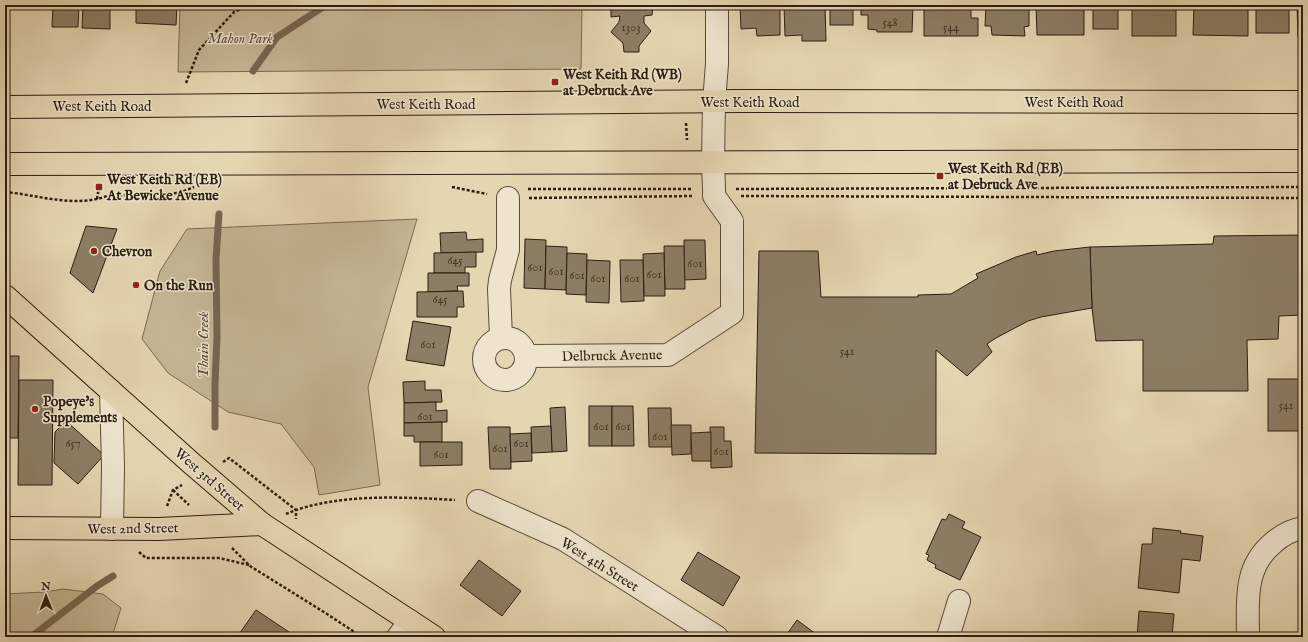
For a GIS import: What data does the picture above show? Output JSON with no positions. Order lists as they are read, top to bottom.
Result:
{
  "streets": {
    "main road": ["West Keith Road", "West 3rd Street", "West 2nd Street"],
    "street": ["Delbruck Avenue", "West 4th Street"]
  },
  "crossings": [
    ["West 3rd Street", "West 2nd Street"]
  ],
  "water": ["Thain Creek"],
  "parks": ["Mahon Park"],
  "places": {
    "transit": ["West Keith Rd (WB) at Debruck Ave", "West Keith Rd (EB) at Debruck Ave", "West Keith Rd (EB) At Bewicke Avenue"],
    "other": ["Chevron", "On the Run", "Popeye's Supplements"]
  },
  "house_numbers": [
    "548",
    "1303",
    "544",
    "645",
    "601",
    "601",
    "601",
    "601",
    "601",
    "601",
    "601",
    "645",
    "601",
    "541",
    "541",
    "601",
    "601",
    "601",
    "601",
    "657",
    "601",
    "601",
    "601",
    "601"
  ],
  "north": "top"
}
